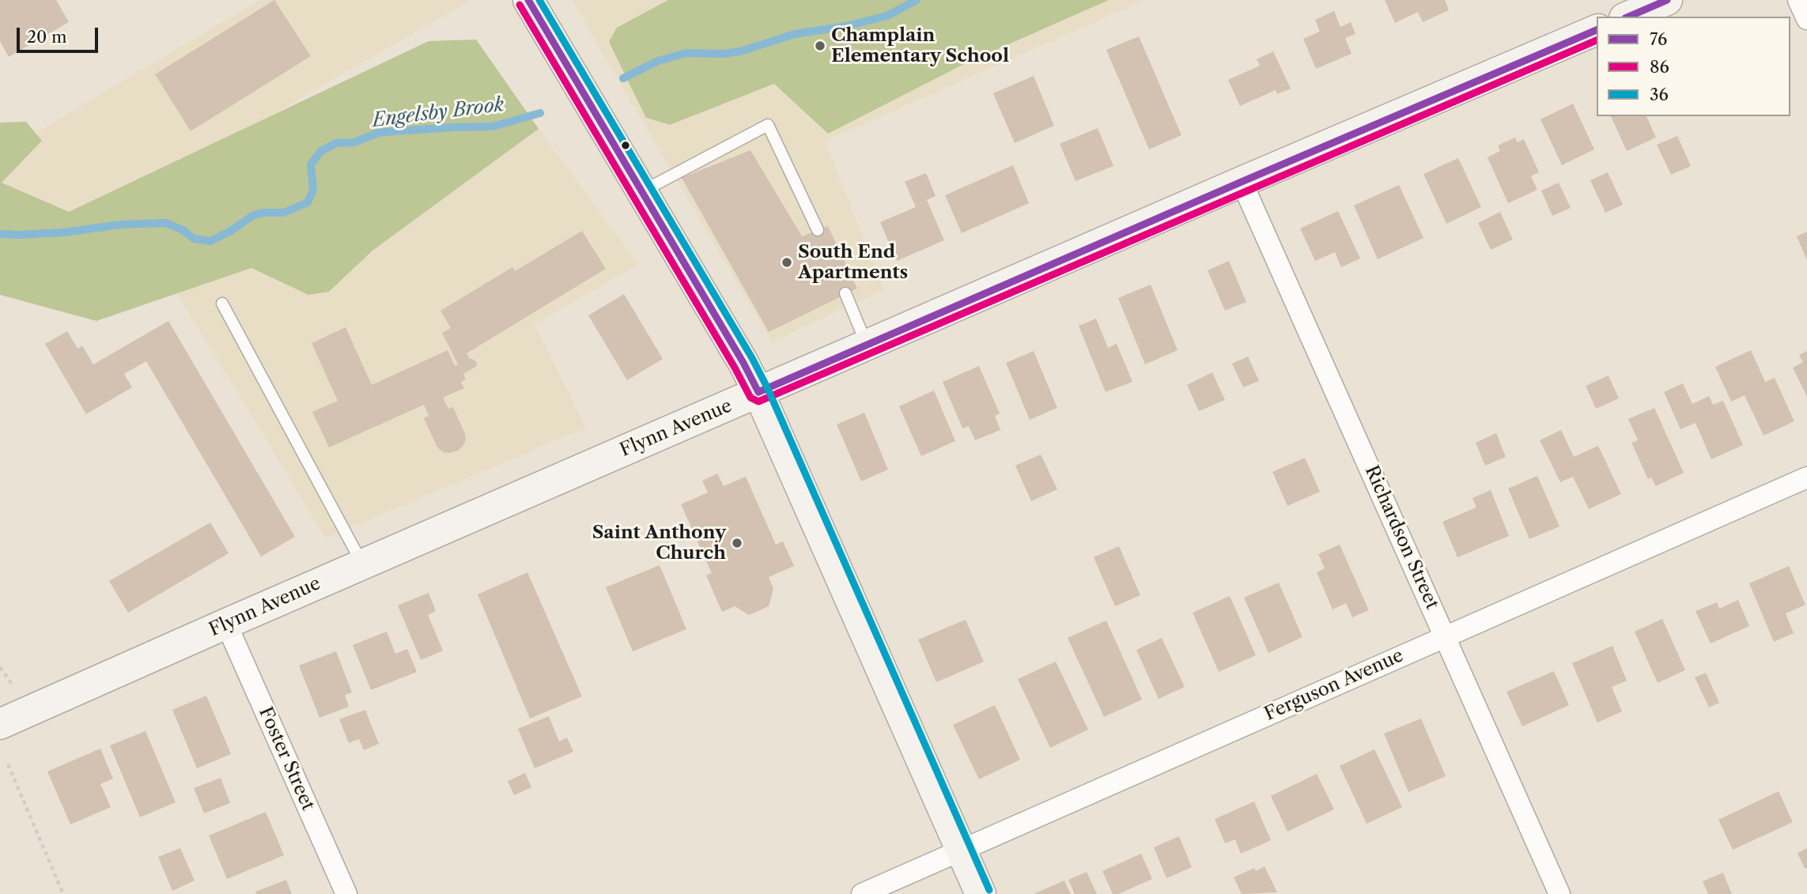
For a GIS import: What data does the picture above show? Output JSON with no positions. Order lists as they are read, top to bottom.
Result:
{
  "streets": {
    "street": [
      "Flynn Avenue",
      "Richardson Street",
      "Ferguson Avenue",
      "Foster Street"
    ]
  },
  "crossings": [
    ["Flynn Avenue", "Richardson Street"],
    ["Flynn Avenue", "Foster Street"],
    ["Richardson Street", "Ferguson Avenue"]
  ],
  "water": ["Engelsby Brook"],
  "places": ["Champlain Elementary School", "South End Apartments", "Saint Anthony Church"],
  "lines": ["transit line 76", "transit line 36", "transit line 86"],
  "legend": ["76", "86", "36"],
  "scale_bar": "20 m"
}
